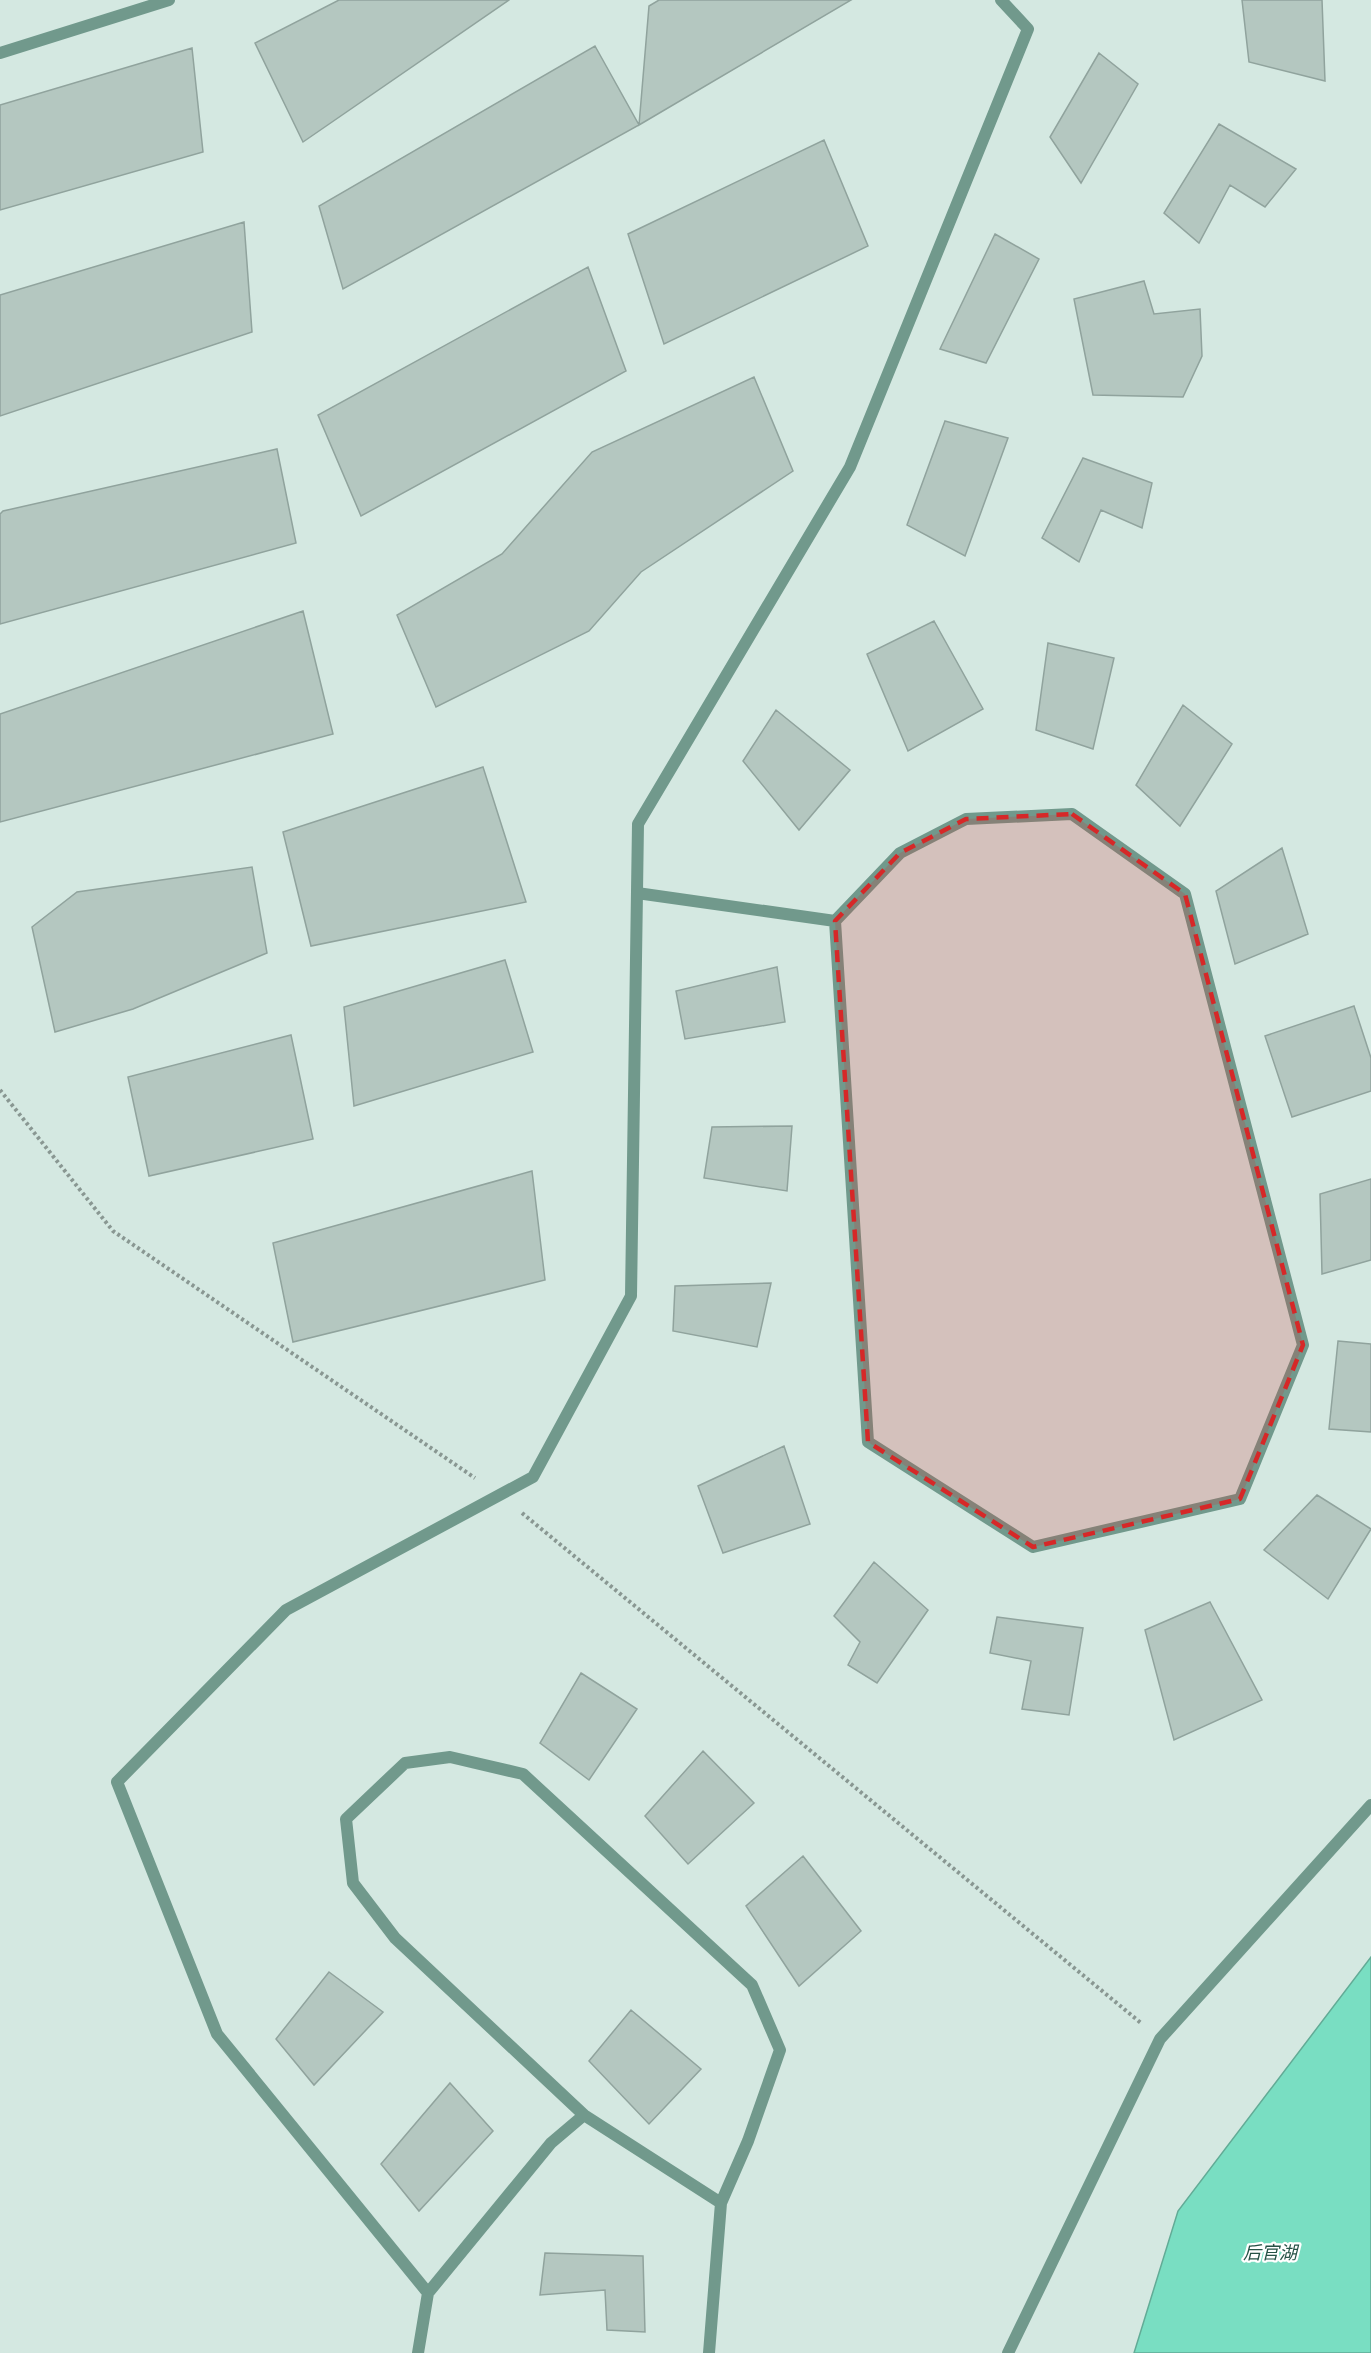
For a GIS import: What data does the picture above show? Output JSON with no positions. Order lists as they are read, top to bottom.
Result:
{
  "water": ["后官湖"]
}
